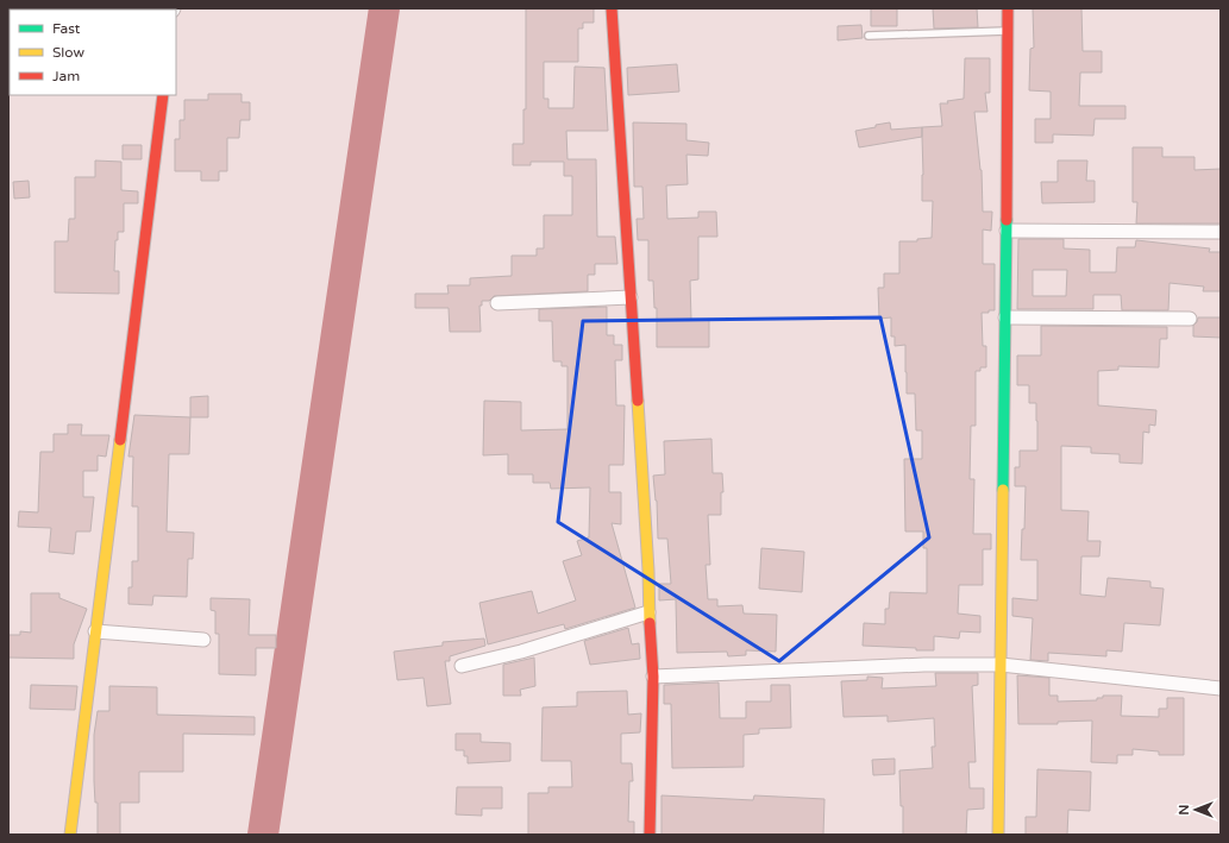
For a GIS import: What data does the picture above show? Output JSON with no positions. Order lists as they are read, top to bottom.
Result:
{
  "legend": ["Fast", "Slow", "Jam"],
  "north": "left"
}
